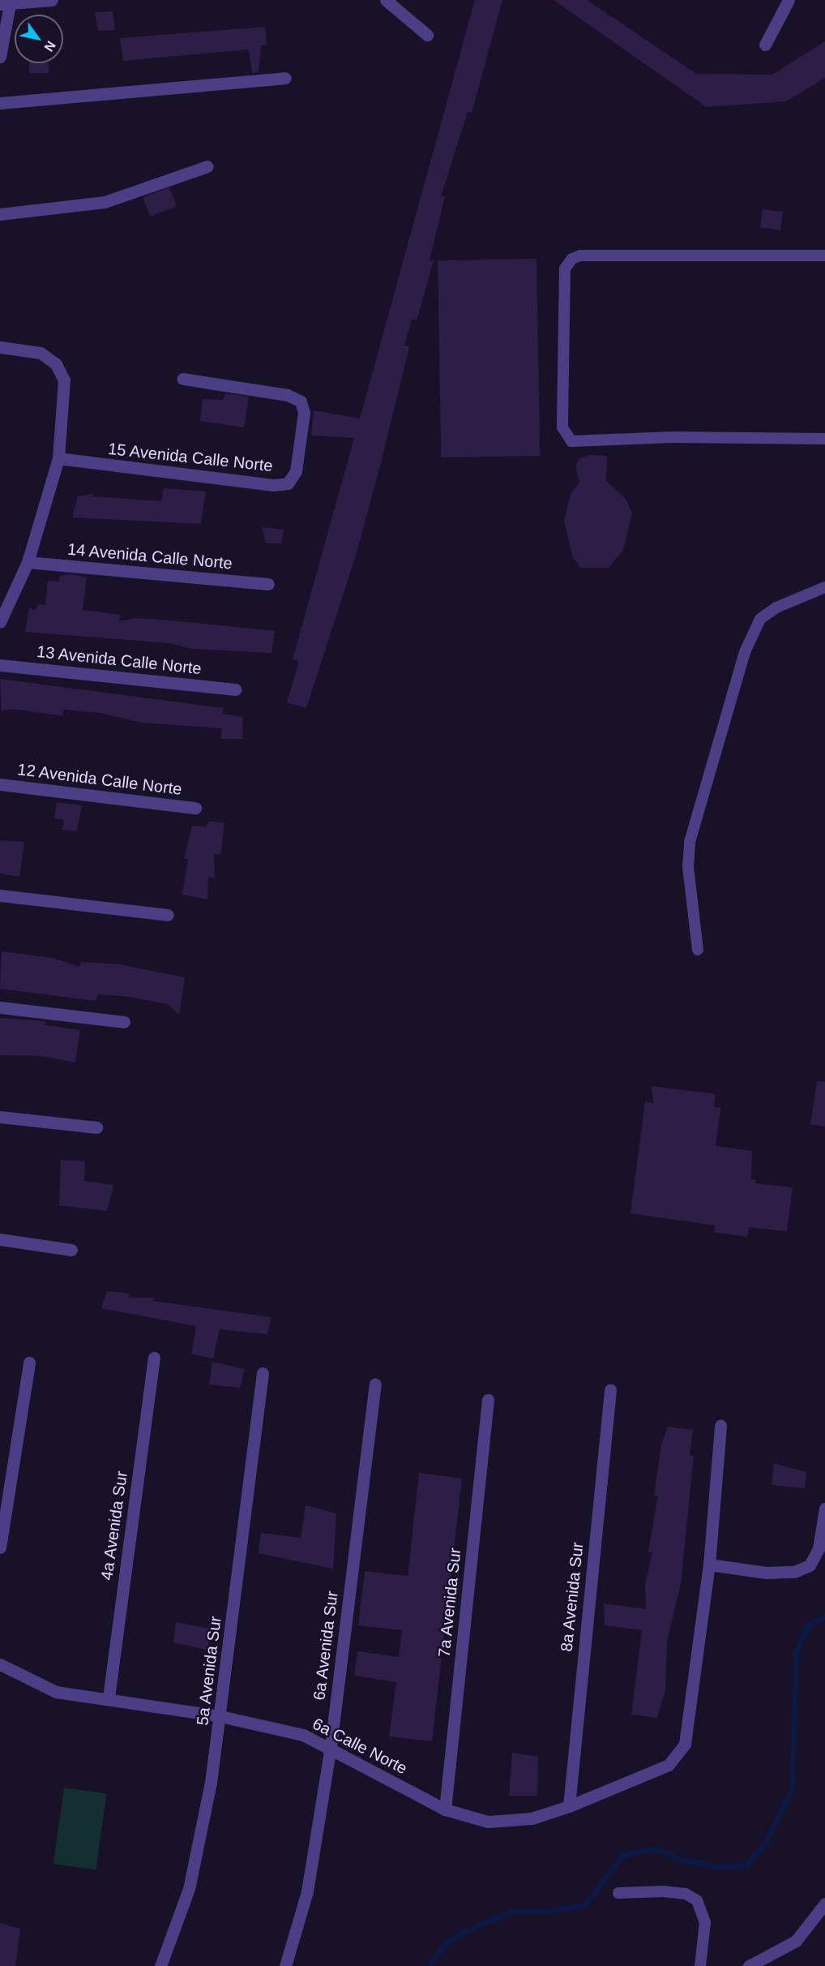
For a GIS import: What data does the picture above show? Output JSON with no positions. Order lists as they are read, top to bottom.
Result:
{
  "streets": {
    "street": [
      "15 Avenida Calle Norte",
      "14 Avenida Calle Norte",
      "13 Avenida Calle Norte",
      "12 Avenida Calle Norte",
      "4a Avenida Sur",
      "8a Avenida Sur",
      "7a Avenida Sur",
      "6a Avenida Sur",
      "5a Avenida Sur",
      "6a Calle Norte"
    ]
  },
  "crossings": [
    ["4a Avenida Sur", "6a Calle Norte"],
    ["8a Avenida Sur", "6a Calle Norte"],
    ["7a Avenida Sur", "6a Calle Norte"],
    ["6a Avenida Sur", "6a Calle Norte"],
    ["5a Avenida Sur", "6a Calle Norte"]
  ],
  "north": "bottom right"
}
